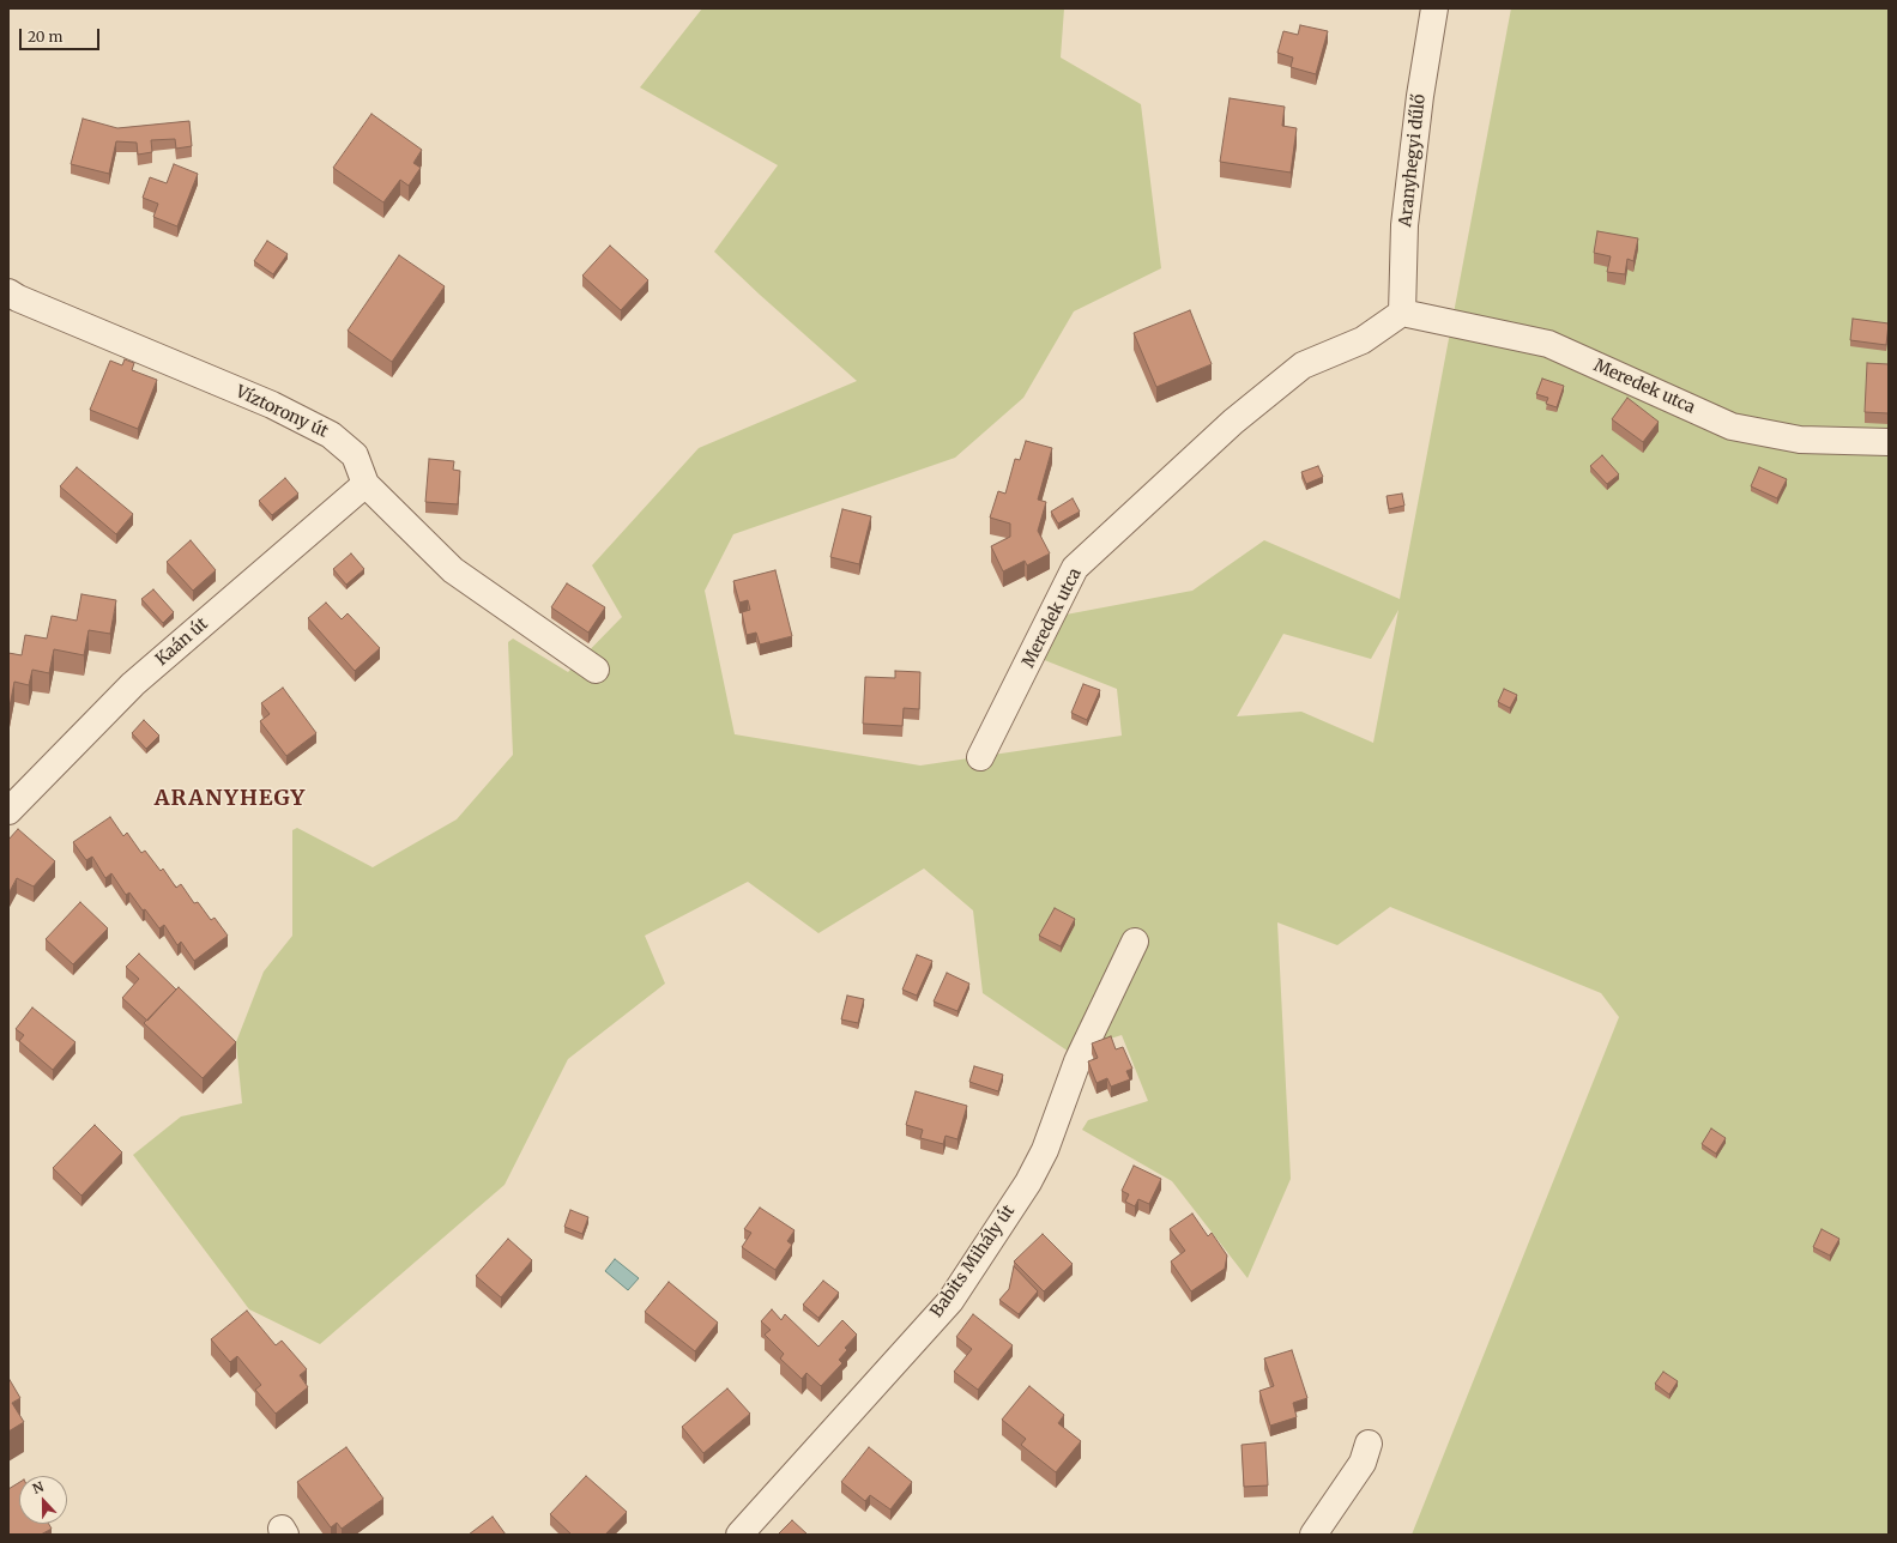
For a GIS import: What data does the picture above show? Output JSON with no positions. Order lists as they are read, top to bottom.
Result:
{
  "streets": {
    "street": [
      "Aranyhegyi dűlő",
      "Meredek utca",
      "Víztorony út",
      "Kaán út",
      "Babits Mihály út"
    ]
  },
  "crossings": [
    ["Aranyhegyi dűlő", "Meredek utca"],
    ["Víztorony út", "Kaán út"]
  ],
  "districts": ["ARANYHEGY"],
  "scale_bar": "20 m",
  "north": "top"
}
